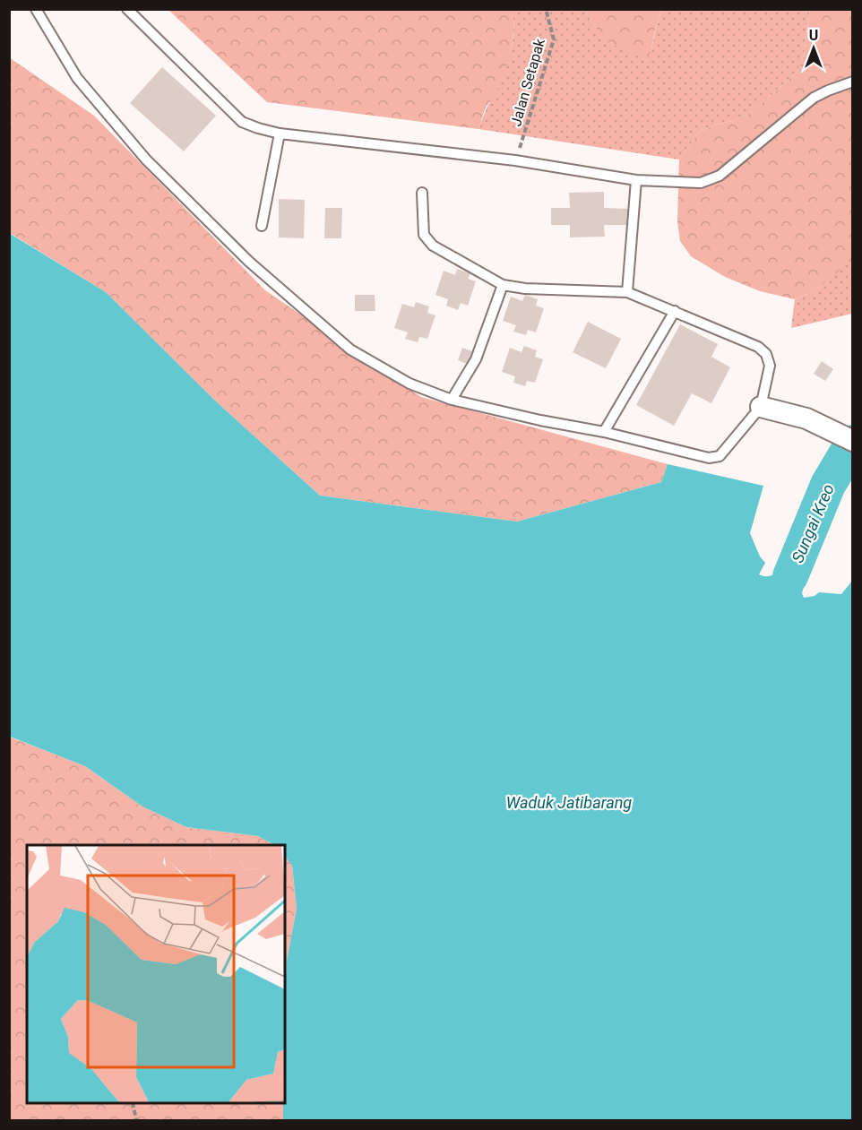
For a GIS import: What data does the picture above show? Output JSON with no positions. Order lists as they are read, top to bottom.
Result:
{
  "streets": {
    "path": ["Jalan Setapak"]
  },
  "water": ["Sungai Kreo", "Waduk Jatibarang"],
  "north": "top"
}
